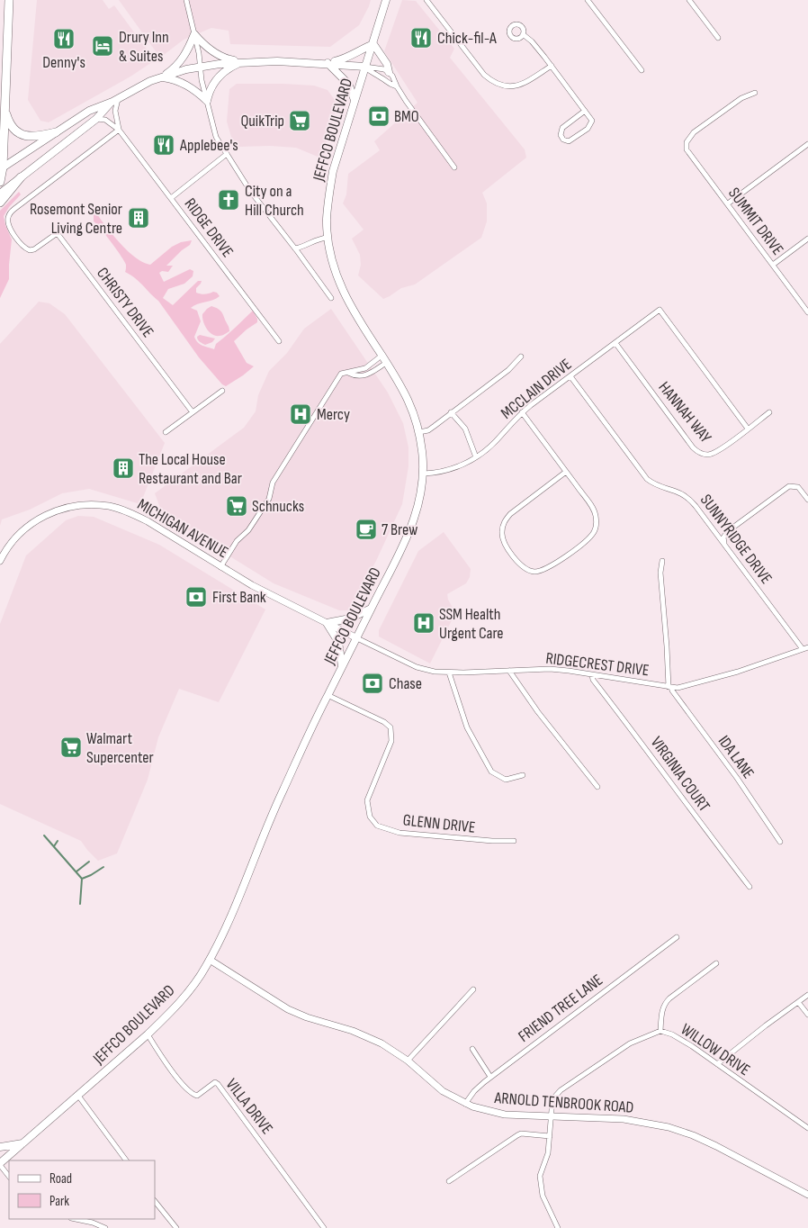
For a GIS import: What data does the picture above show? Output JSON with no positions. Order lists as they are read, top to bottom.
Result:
{
  "streets": {
    "main road": ["JEFFCO BOULEVARD"],
    "street": [
      "SUMMIT DRIVE",
      "RIDGE DRIVE",
      "CHRISTY DRIVE",
      "MCCLAIN DRIVE",
      "HANNAH WAY",
      "MICHIGAN AVENUE",
      "SUNNYRIDGE DRIVE",
      "RIDGECREST DRIVE",
      "IDA LANE",
      "VIRGINIA COURT",
      "GLENN DRIVE",
      "FRIEND TREE LANE",
      "WILLOW DRIVE",
      "ARNOLD TENBROOK ROAD",
      "VILLA DRIVE"
    ]
  },
  "crossings": [
    ["JEFFCO BOULEVARD", "MCCLAIN DRIVE"],
    ["JEFFCO BOULEVARD", "MICHIGAN AVENUE"],
    ["JEFFCO BOULEVARD", "RIDGECREST DRIVE"],
    ["JEFFCO BOULEVARD", "GLENN DRIVE"],
    ["JEFFCO BOULEVARD", "ARNOLD TENBROOK ROAD"],
    ["JEFFCO BOULEVARD", "VILLA DRIVE"],
    ["RIDGE DRIVE", "CHRISTY DRIVE"],
    ["MCCLAIN DRIVE", "HANNAH WAY"],
    ["MCCLAIN DRIVE", "SUNNYRIDGE DRIVE"],
    ["MICHIGAN AVENUE", "RIDGECREST DRIVE"],
    ["SUNNYRIDGE DRIVE", "RIDGECREST DRIVE"],
    ["RIDGECREST DRIVE", "IDA LANE"],
    ["RIDGECREST DRIVE", "VIRGINIA COURT"],
    ["FRIEND TREE LANE", "ARNOLD TENBROOK ROAD"],
    ["WILLOW DRIVE", "ARNOLD TENBROOK ROAD"]
  ],
  "places": {
    "restaurant": ["Chick-fil-A", "Denny's", "Applebee's"],
    "hotel": ["Drury Inn & Suites"],
    "bank": ["BMO", "First Bank", "Chase"],
    "supermarket": ["QuikTrip", "Schnucks", "Walmart Supercenter"],
    "church": ["City on a Hill Church"],
    "building": ["Rosemont Senior Living Centre", "The Local House Restaurant and Bar"],
    "hospital": ["Mercy", "SSM Health Urgent Care"],
    "cafe": ["7 Brew"]
  },
  "legend": ["Road", "Park"]
}
